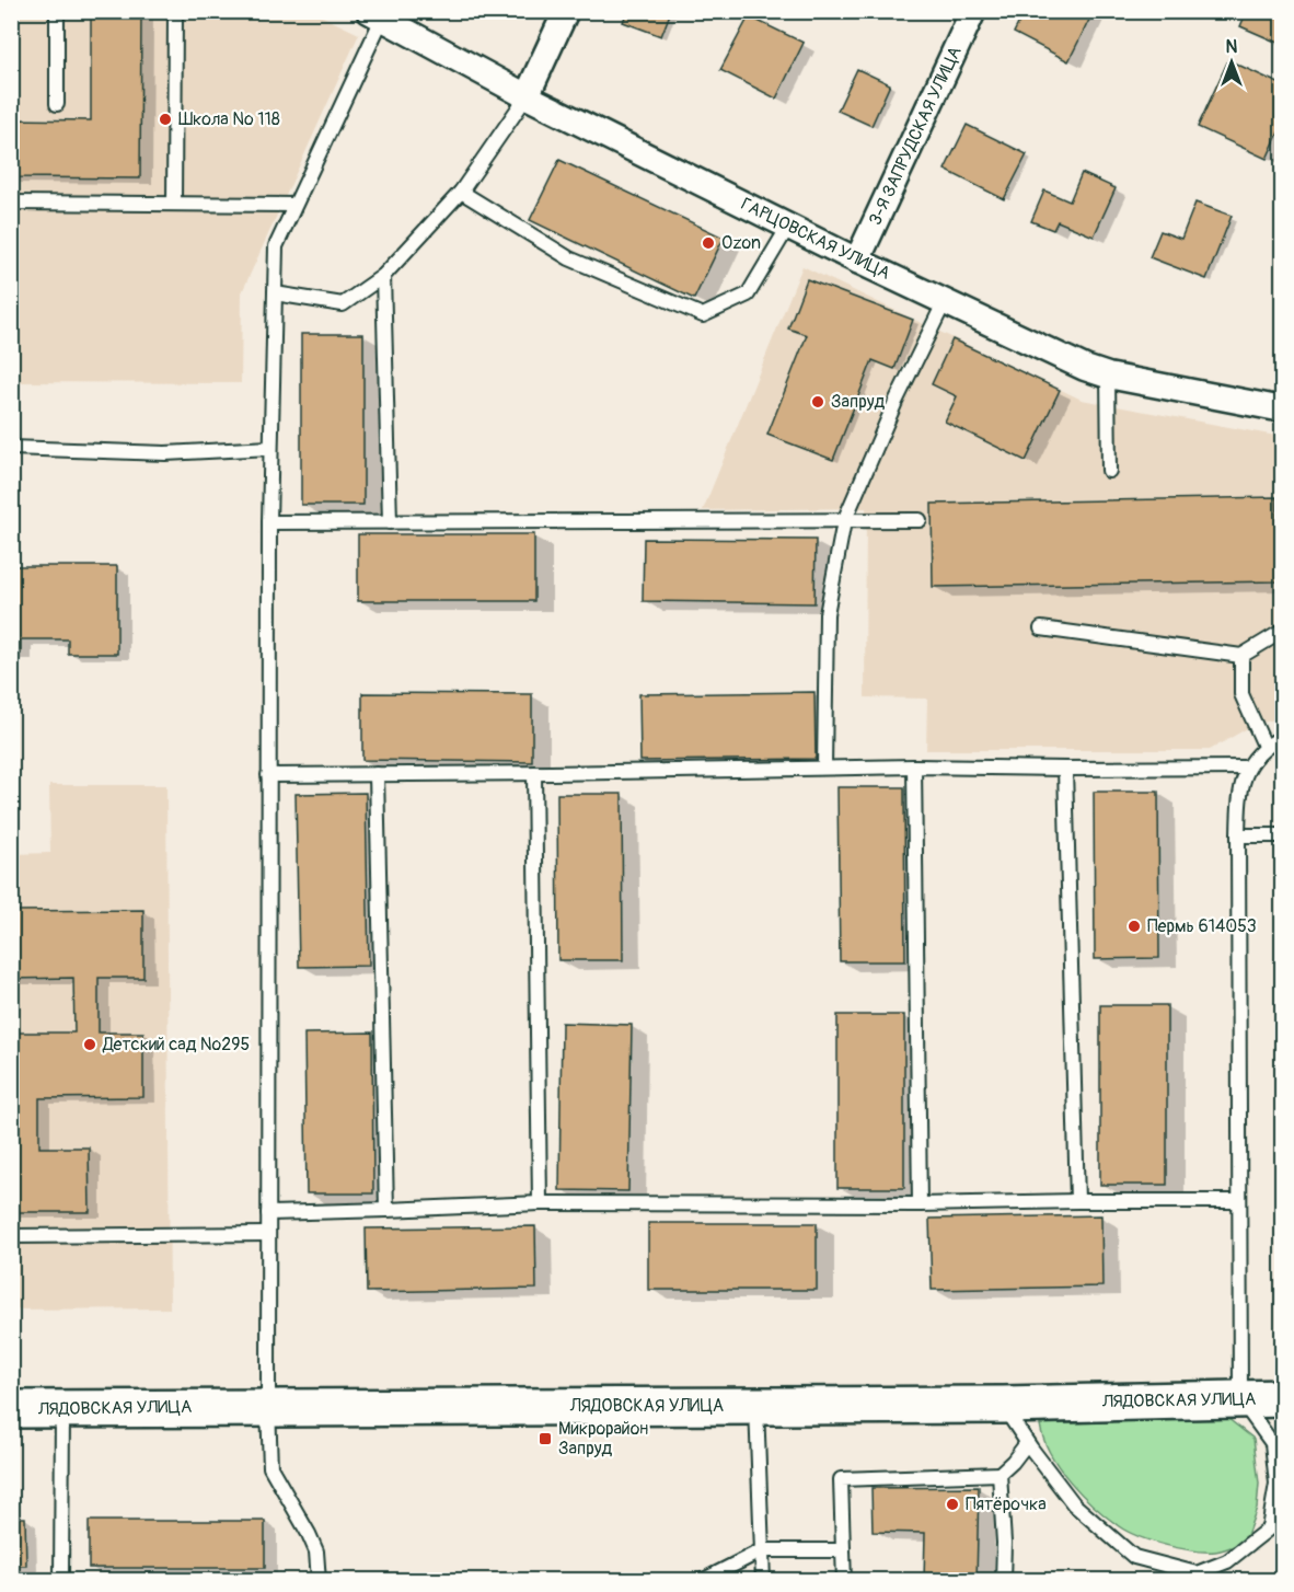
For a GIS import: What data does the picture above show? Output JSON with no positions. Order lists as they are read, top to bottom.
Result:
{
  "streets": {
    "main road": ["ЛЯДОВСКАЯ УЛИЦА"],
    "street": ["3-Я ЗАПРУДСКАЯ УЛИЦА", "ГАРЦОВСКАЯ УЛИЦА"]
  },
  "crossings": [
    ["3-Я ЗАПРУДСКАЯ УЛИЦА", "ГАРЦОВСКАЯ УЛИЦА"]
  ],
  "places": {
    "other": [
      "Школа № 118",
      "Ozon",
      "Запруд",
      "Пермь 614053",
      "Детский сад №295",
      "Пятёрочка"
    ],
    "transit": ["Микрорайон Запруд"]
  },
  "north": "top"
}
